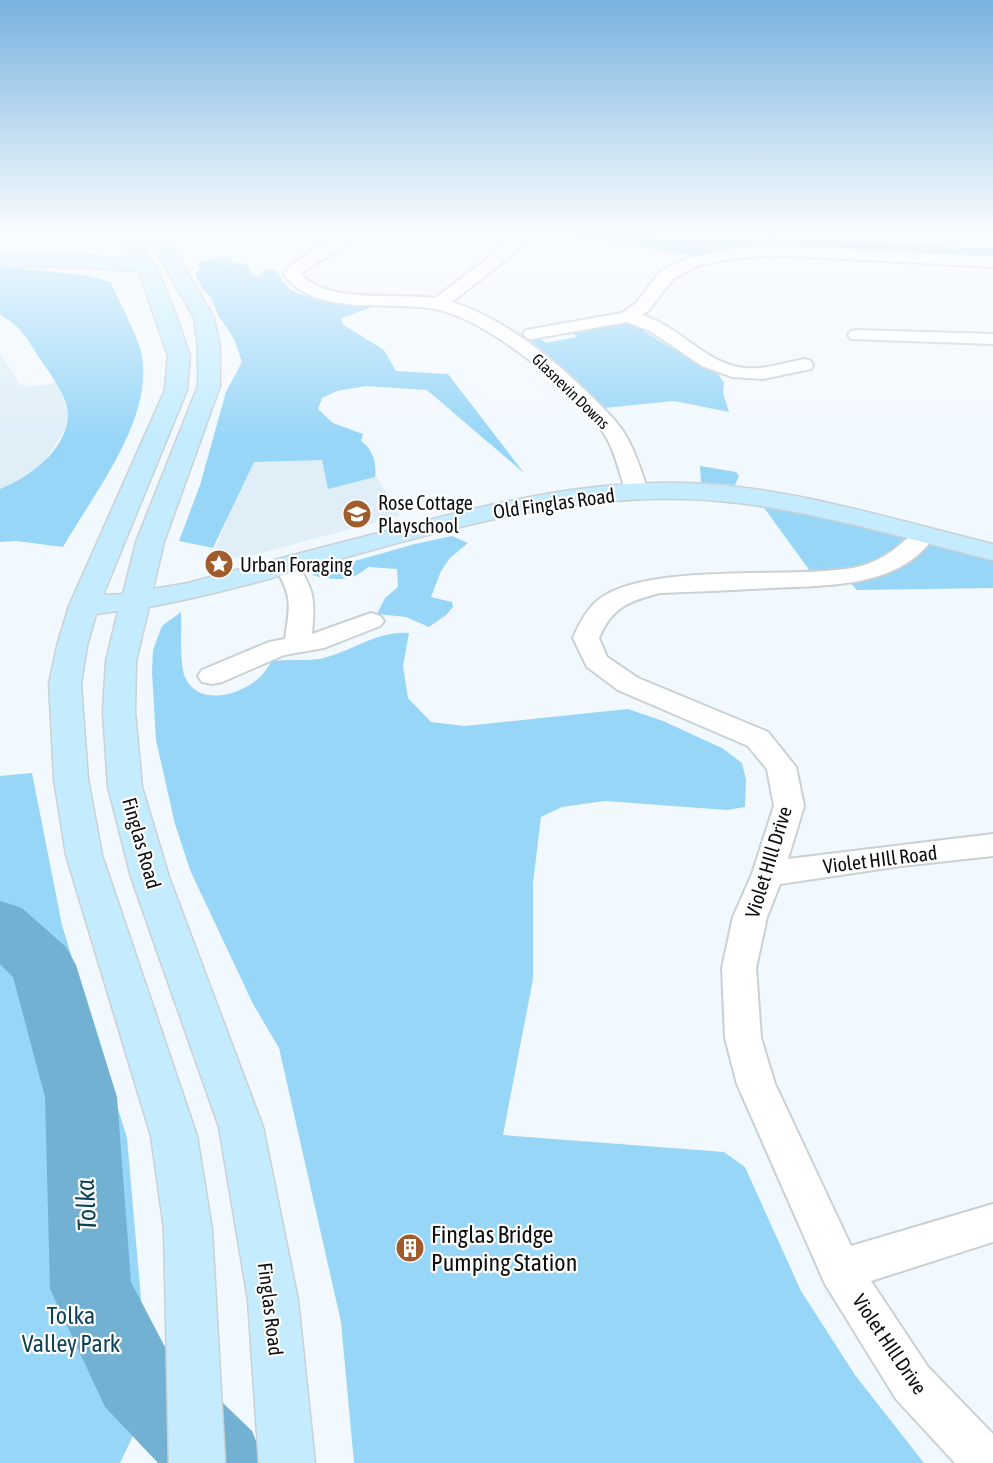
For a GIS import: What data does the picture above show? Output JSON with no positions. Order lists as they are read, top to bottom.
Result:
{
  "streets": {
    "main road": ["Old Finglas Road", "Finglas Road"],
    "street": ["Glasnevin Downs", "Violet HIll Road", "Violet HIll Drive"]
  },
  "crossings": [
    ["Glasnevin Downs", "Old Finglas Road"],
    ["Old Finglas Road", "Finglas Road"],
    ["Old Finglas Road", "Violet HIll Drive"],
    ["Violet HIll Road", "Violet HIll Drive"]
  ],
  "water": ["Tolka"],
  "parks": ["Tolka Valley Park"],
  "places": {
    "school or university": ["Rose Cottage Playschool"],
    "place": ["Urban Foraging"],
    "building": ["Finglas Bridge Pumping Station"]
  }
}
